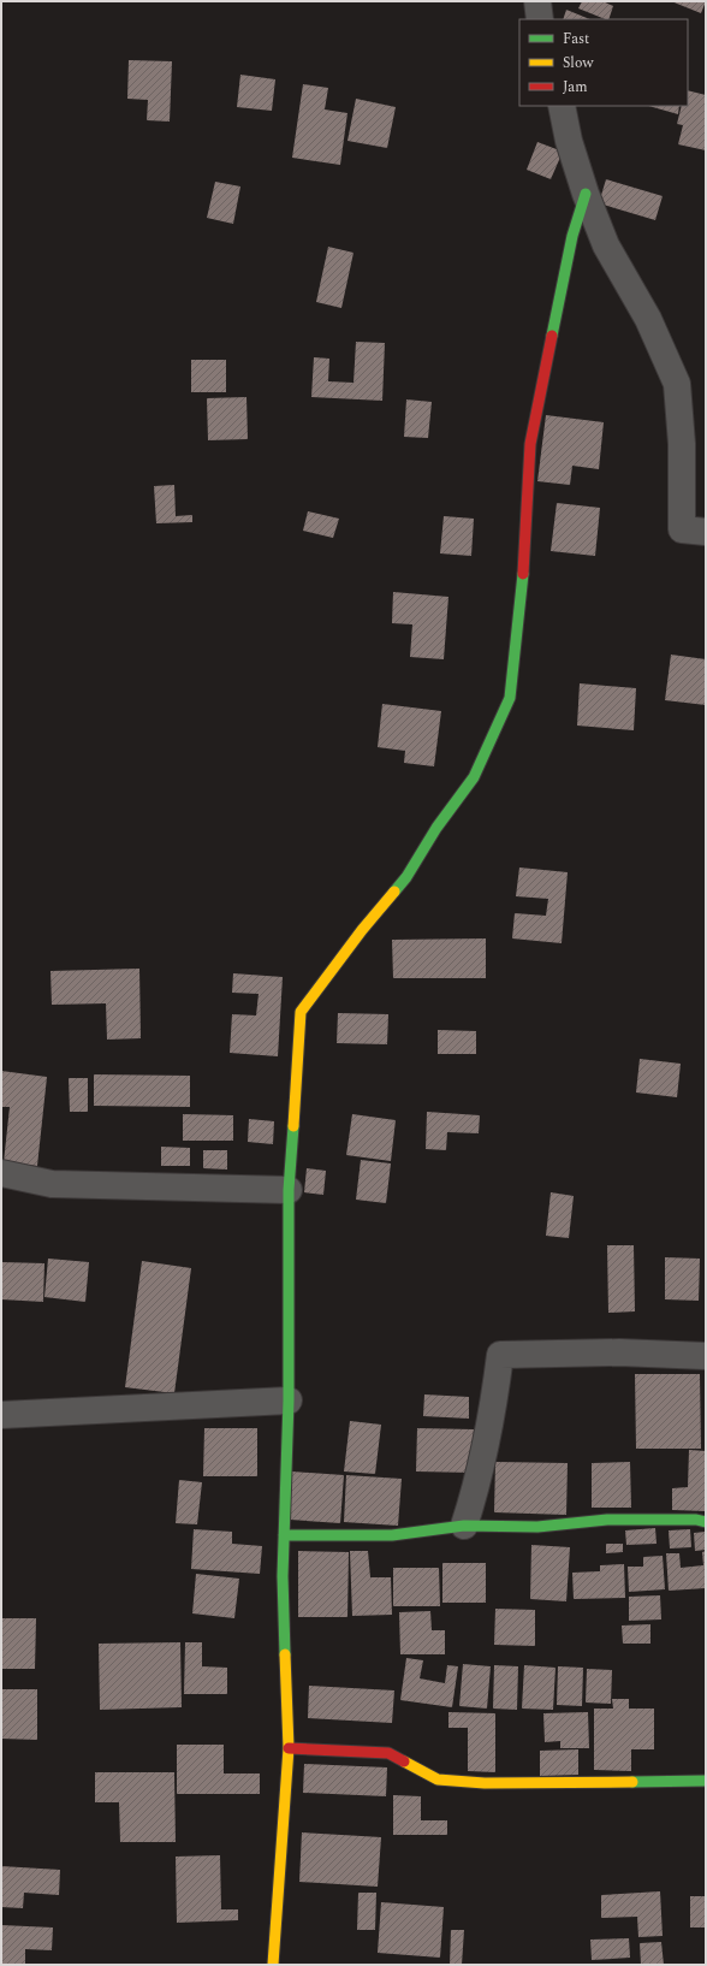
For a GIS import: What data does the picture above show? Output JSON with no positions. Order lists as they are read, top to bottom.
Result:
{
  "legend": ["Fast", "Slow", "Jam"]
}
